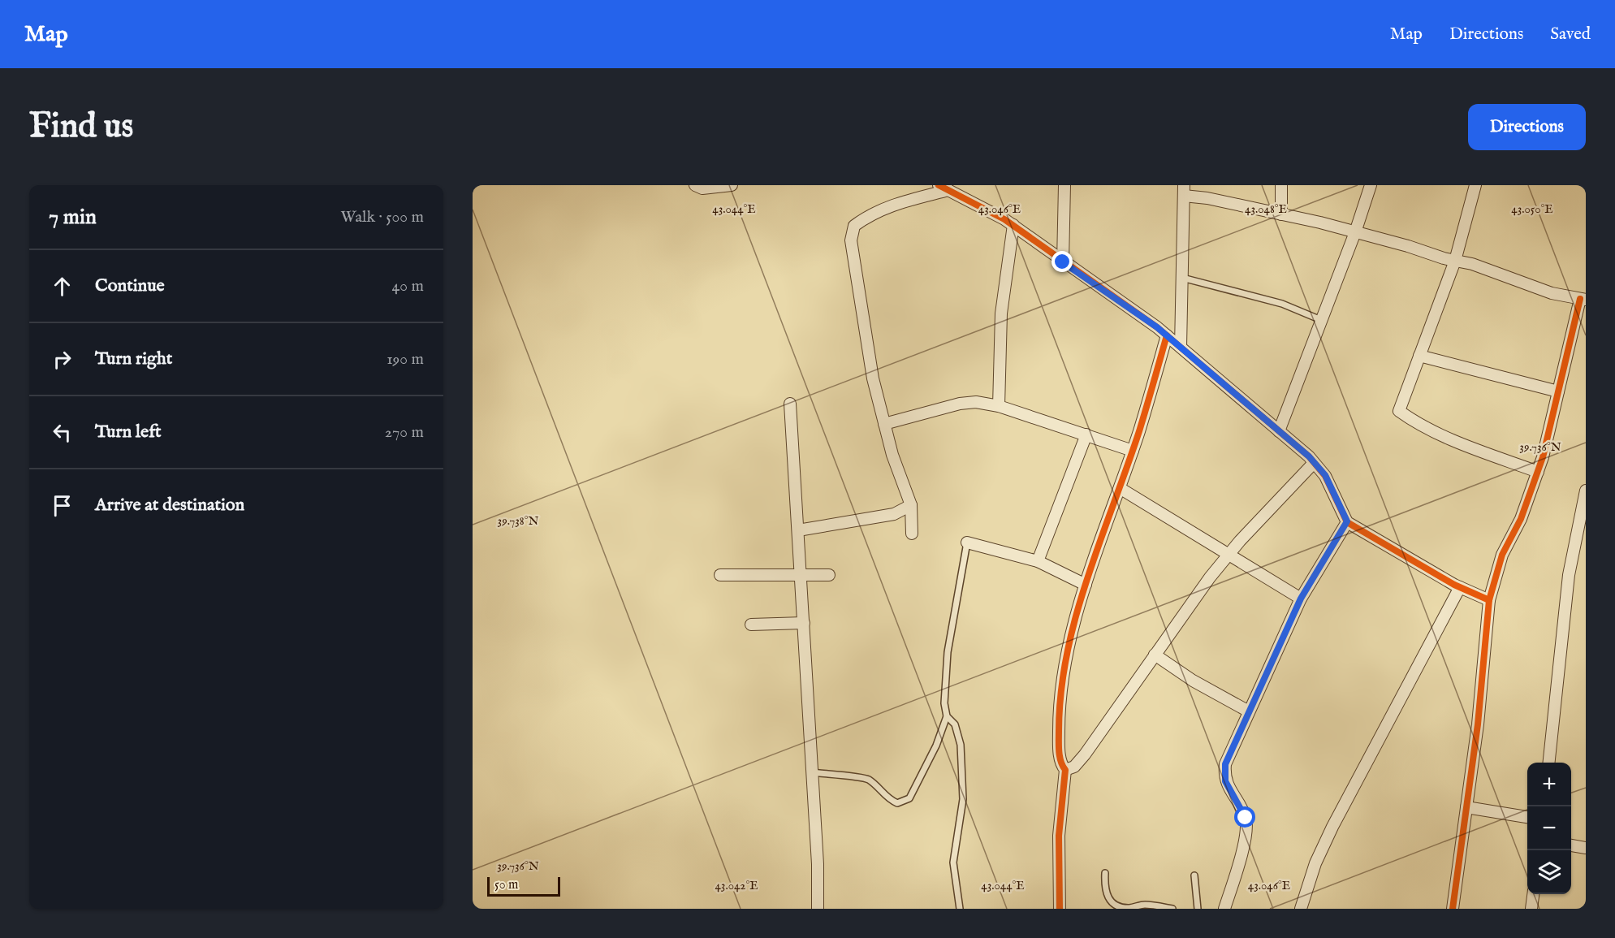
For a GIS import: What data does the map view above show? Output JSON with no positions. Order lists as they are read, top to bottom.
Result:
{
  "scale_bar": "50 m",
  "page": {
    "header": "Map",
    "nav": ["Map", "Directions", "Saved"],
    "buttons": "Directions",
    "title": "Find us",
    "heading": ["7 min", "Walk · 500 m"],
    "list": [
      ["Continue", "40 m"],
      ["Turn right", "190 m"],
      ["Turn left", "270 m"],
      "Arrive at destination"
    ],
    "map_buttons": ["+", "−"],
    "scale": "50 m"
  },
  "coordinates": [
    "43.044°E",
    "43.046°E",
    "43.048°E",
    "43.050°E",
    "39.736°N",
    "39.738°N",
    "43.042°E"
  ]
}
